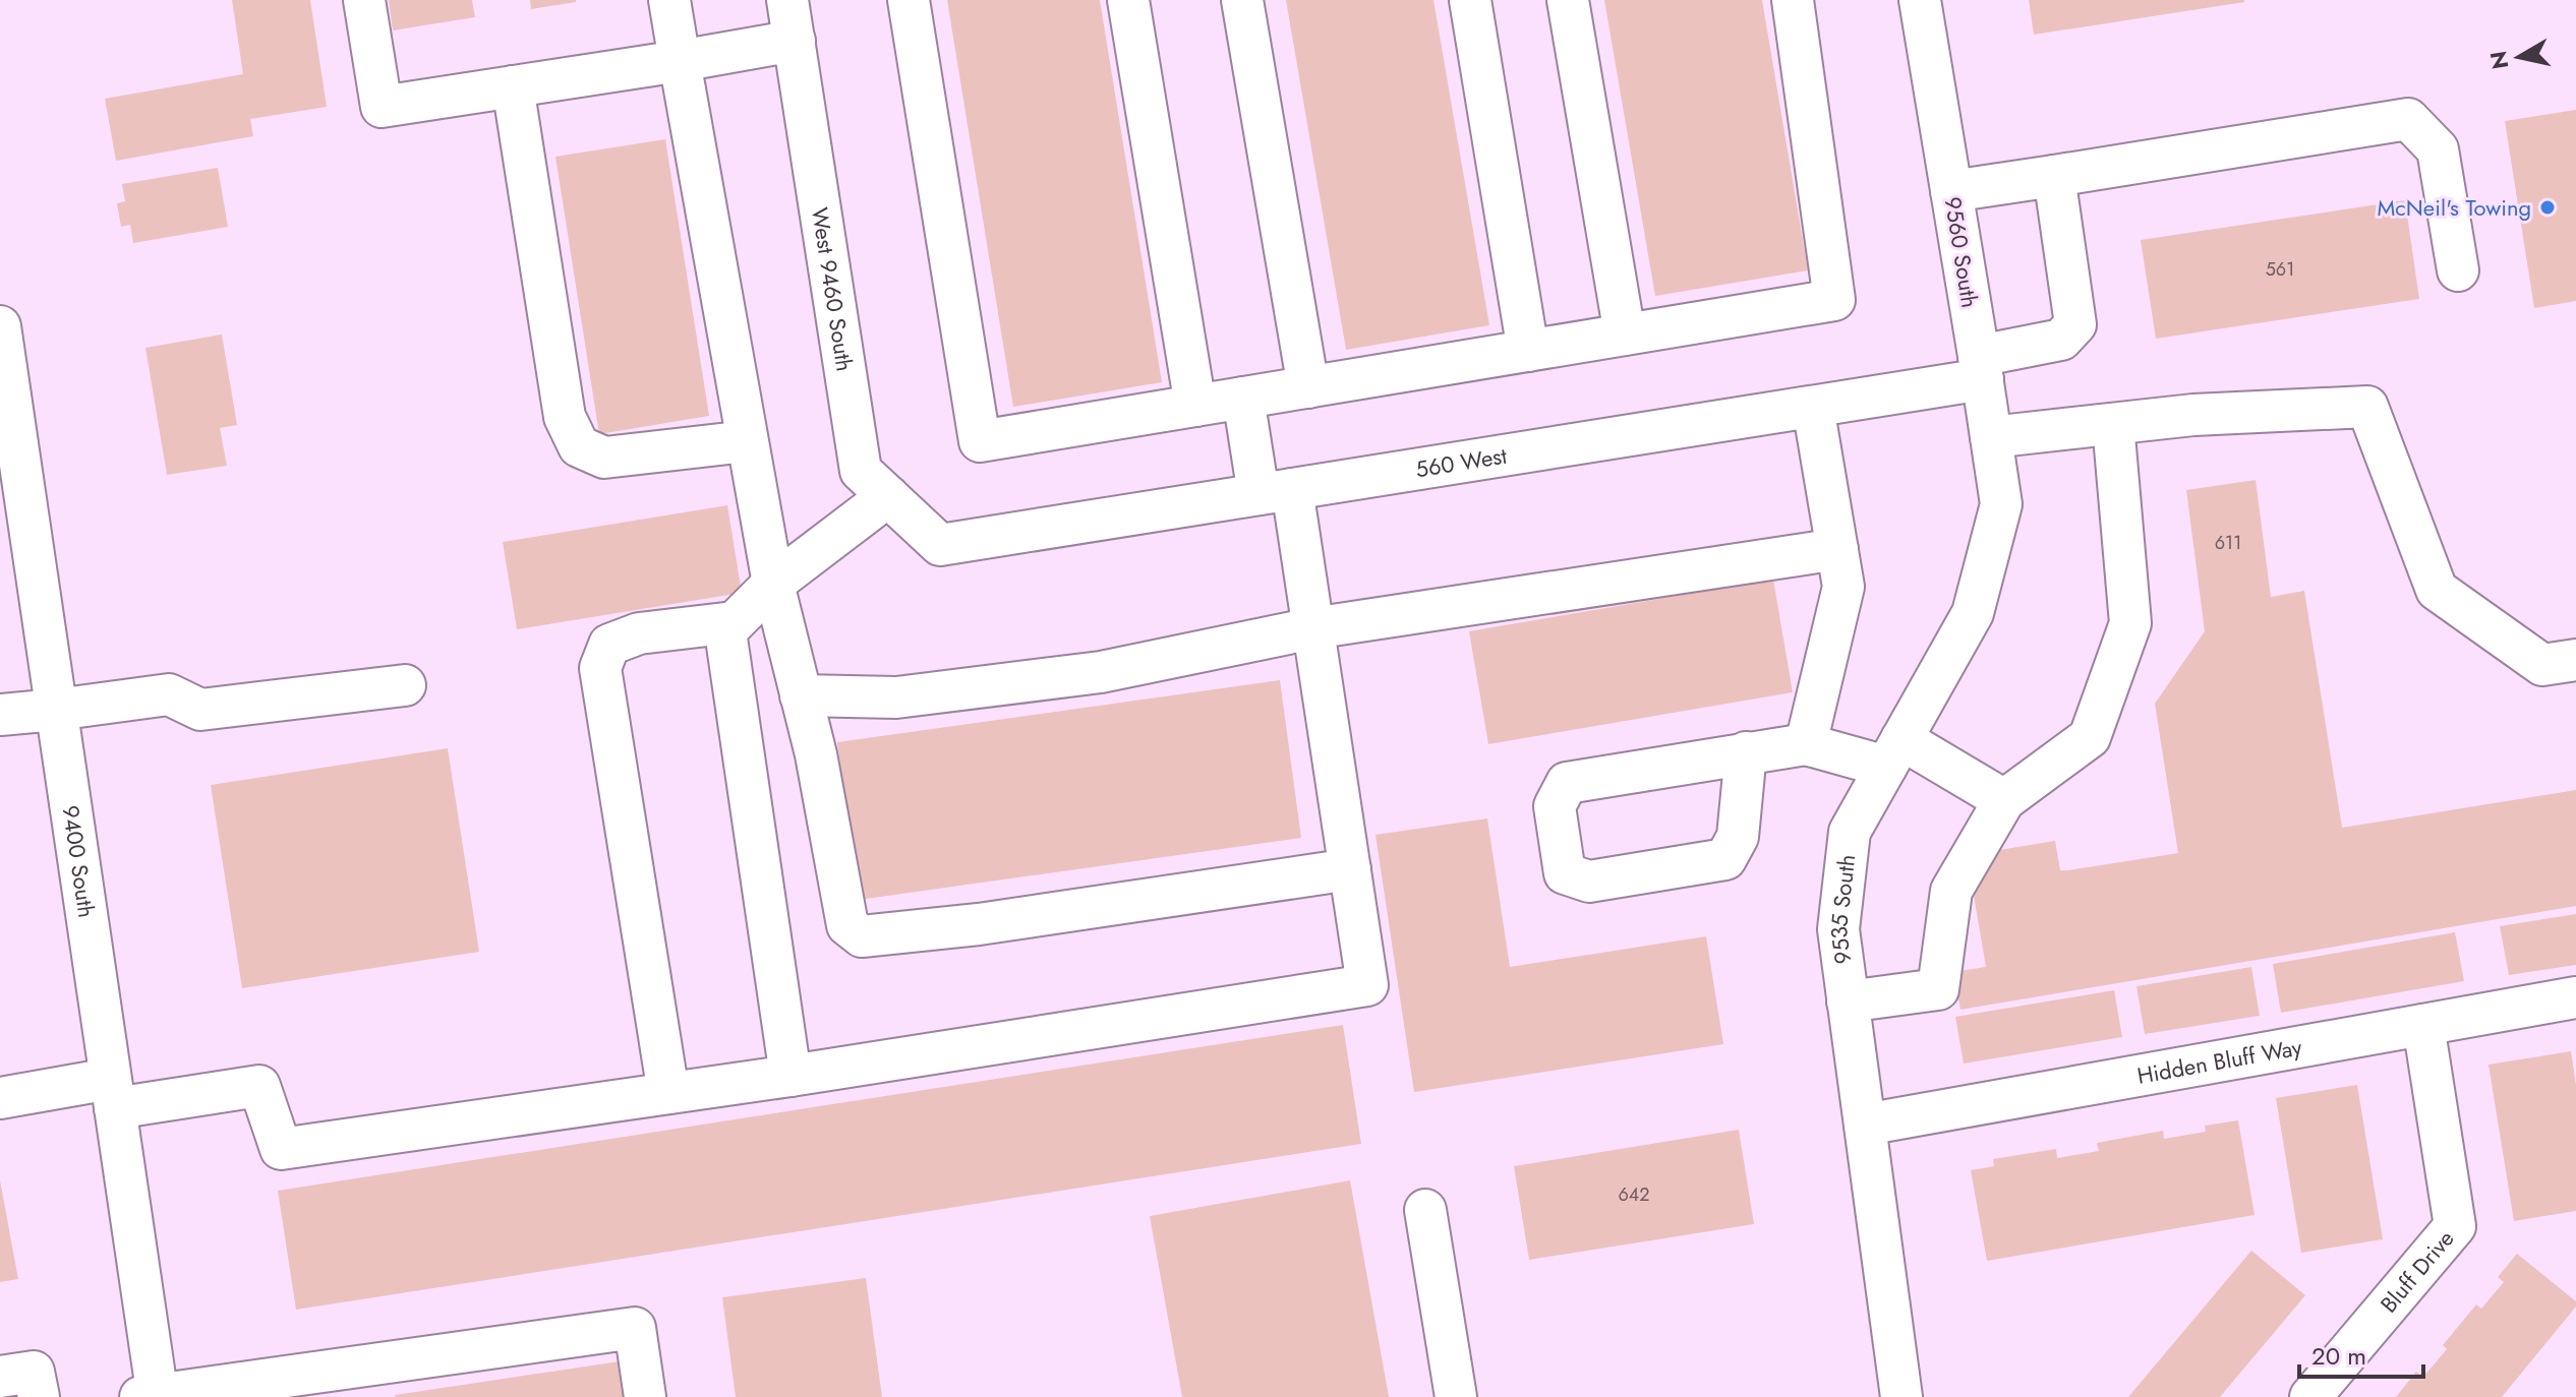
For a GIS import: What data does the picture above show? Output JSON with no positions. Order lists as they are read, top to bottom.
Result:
{
  "streets": {
    "street": [
      "9560 South",
      "West 9460 South",
      "560 West",
      "9400 South",
      "9535 South",
      "Hidden Bluff Way",
      "Bluff Drive"
    ]
  },
  "crossings": [
    ["9560 South", "560 West"],
    ["9560 South", "9535 South"],
    ["West 9460 South", "560 West"],
    ["9535 South", "Hidden Bluff Way"],
    ["Hidden Bluff Way", "Bluff Drive"]
  ],
  "places": ["McNeil's Towing"],
  "house_numbers": ["561", "611", "642"],
  "scale_bar": "20 m",
  "north": "left"
}
